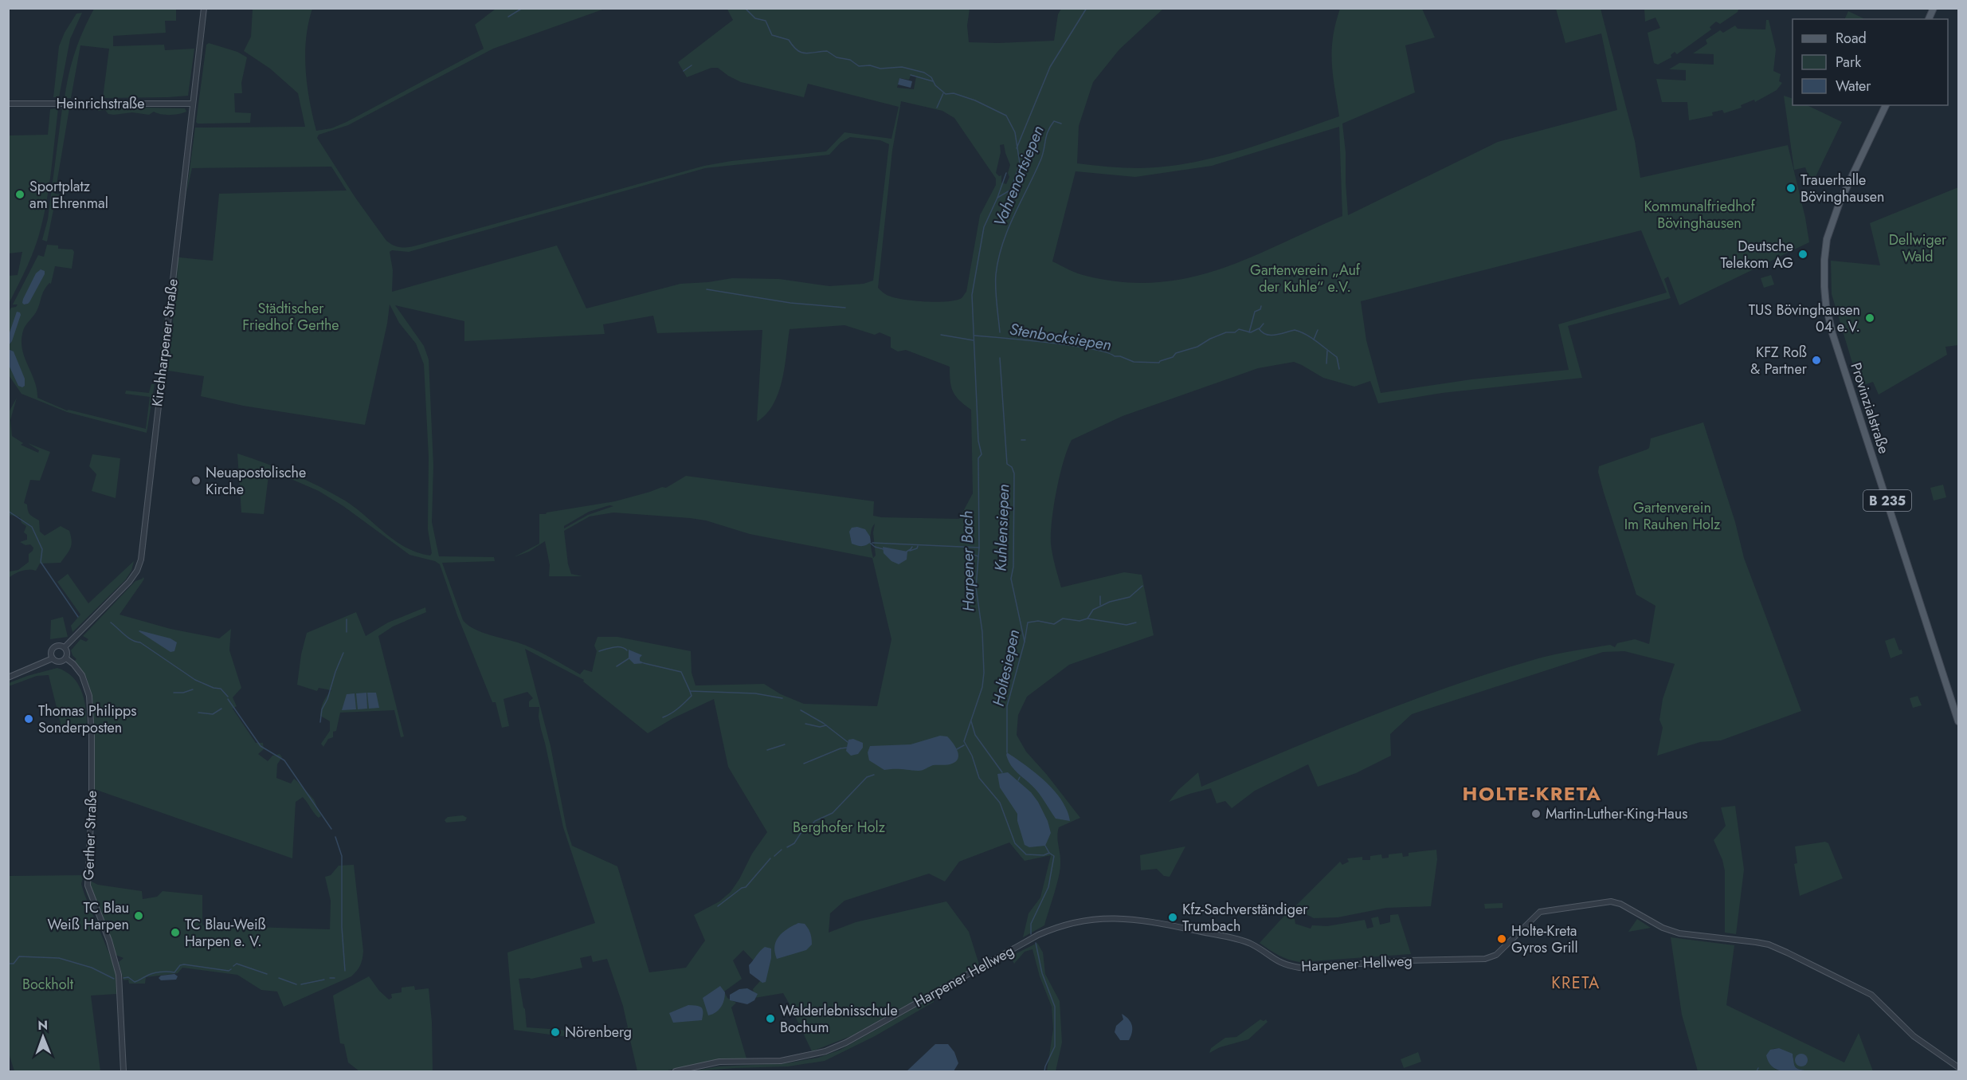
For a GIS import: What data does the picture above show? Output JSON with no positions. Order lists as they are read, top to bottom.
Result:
{
  "streets": {
    "main road": ["Provinzialstraße", "B 235"],
    "street": [
      "Heinrichstraße",
      "Kirchharpener Straße",
      "Gerther Straße",
      "Harpener Hellweg"
    ]
  },
  "crossings": [
    ["Heinrichstraße", "Kirchharpener Straße"],
    ["Kirchharpener Straße", "Gerther Straße"]
  ],
  "districts": ["HOLTE-KRETA", "KRETA"],
  "water": [
    "Vahrenortsiepen",
    "Stenbocksiepen",
    "Kuhlensiepen",
    "Harpener Bach",
    "Holtesiepen"
  ],
  "parks": [
    "Kommunalfriedhof Bövinghausen",
    "Dellwiger Wald",
    "Gartenverein „Auf der Kuhle“ e.V.",
    "Städtischer Friedhof Gerthe",
    "Gartenverein Im Rauhen Holz",
    "Berghofer Holz",
    "Bockholt"
  ],
  "places": [
    "Trauerhalle Bövinghausen",
    "Sportplatz am Ehrenmal",
    "Deutsche Telekom AG",
    "TUS Bövinghausen 04 e.V.",
    "KFZ Roß & Partner",
    "Neuapostolische Kirche",
    "Thomas Philipps Sonderposten",
    "Martin-Luther-King-Haus",
    "TC Blau Weiß Harpen",
    "Kfz-Sachverständiger Trumbach",
    "TC Blau-Weiß Harpen e. V.",
    "Holte-Kreta Gyros Grill",
    "Walderlebnisschule Bochum",
    "Nörenberg"
  ],
  "legend": ["Road", "Park", "Water"],
  "north": "top"
}
